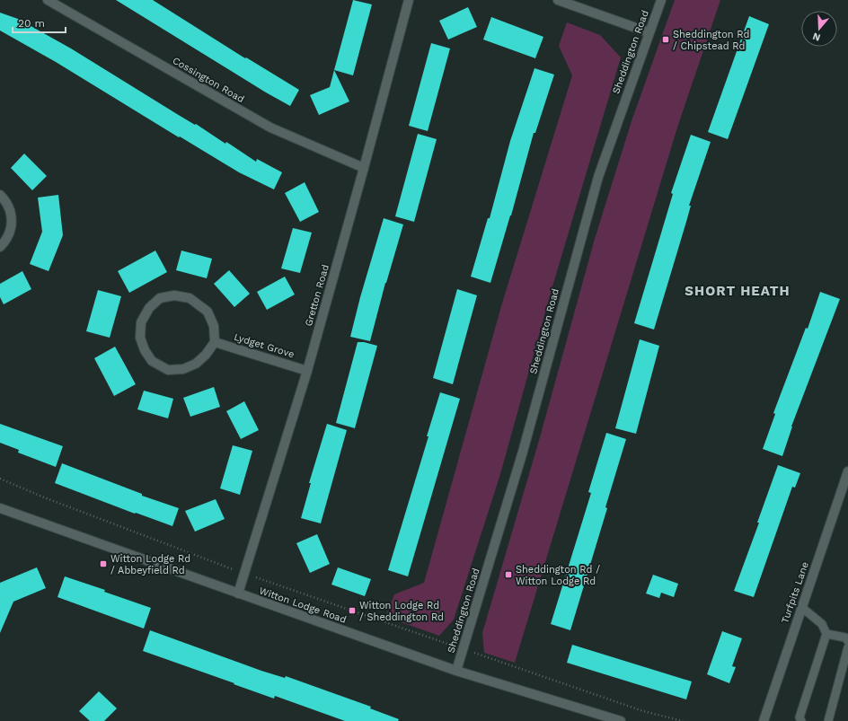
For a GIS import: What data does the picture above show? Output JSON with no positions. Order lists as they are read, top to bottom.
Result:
{
  "streets": {
    "street": [
      "Sheddington Road",
      "Cossington Road",
      "Gretton Road",
      "Lydget Grove",
      "Turfpits Lane",
      "Witton Lodge Road"
    ]
  },
  "crossings": [
    ["Sheddington Road", "Witton Lodge Road"],
    ["Cossington Road", "Gretton Road"],
    ["Gretton Road", "Lydget Grove"],
    ["Gretton Road", "Witton Lodge Road"]
  ],
  "districts": ["SHORT HEATH"],
  "places": {
    "transit": [
      "Sheddington Rd / Chipstead Rd",
      "Witton Lodge Rd / Abbeyfield Rd",
      "Sheddington Rd / Witton Lodge Rd",
      "Witton Lodge Rd / Sheddington Rd"
    ]
  },
  "scale_bar": "20 m",
  "north": "bottom"
}
